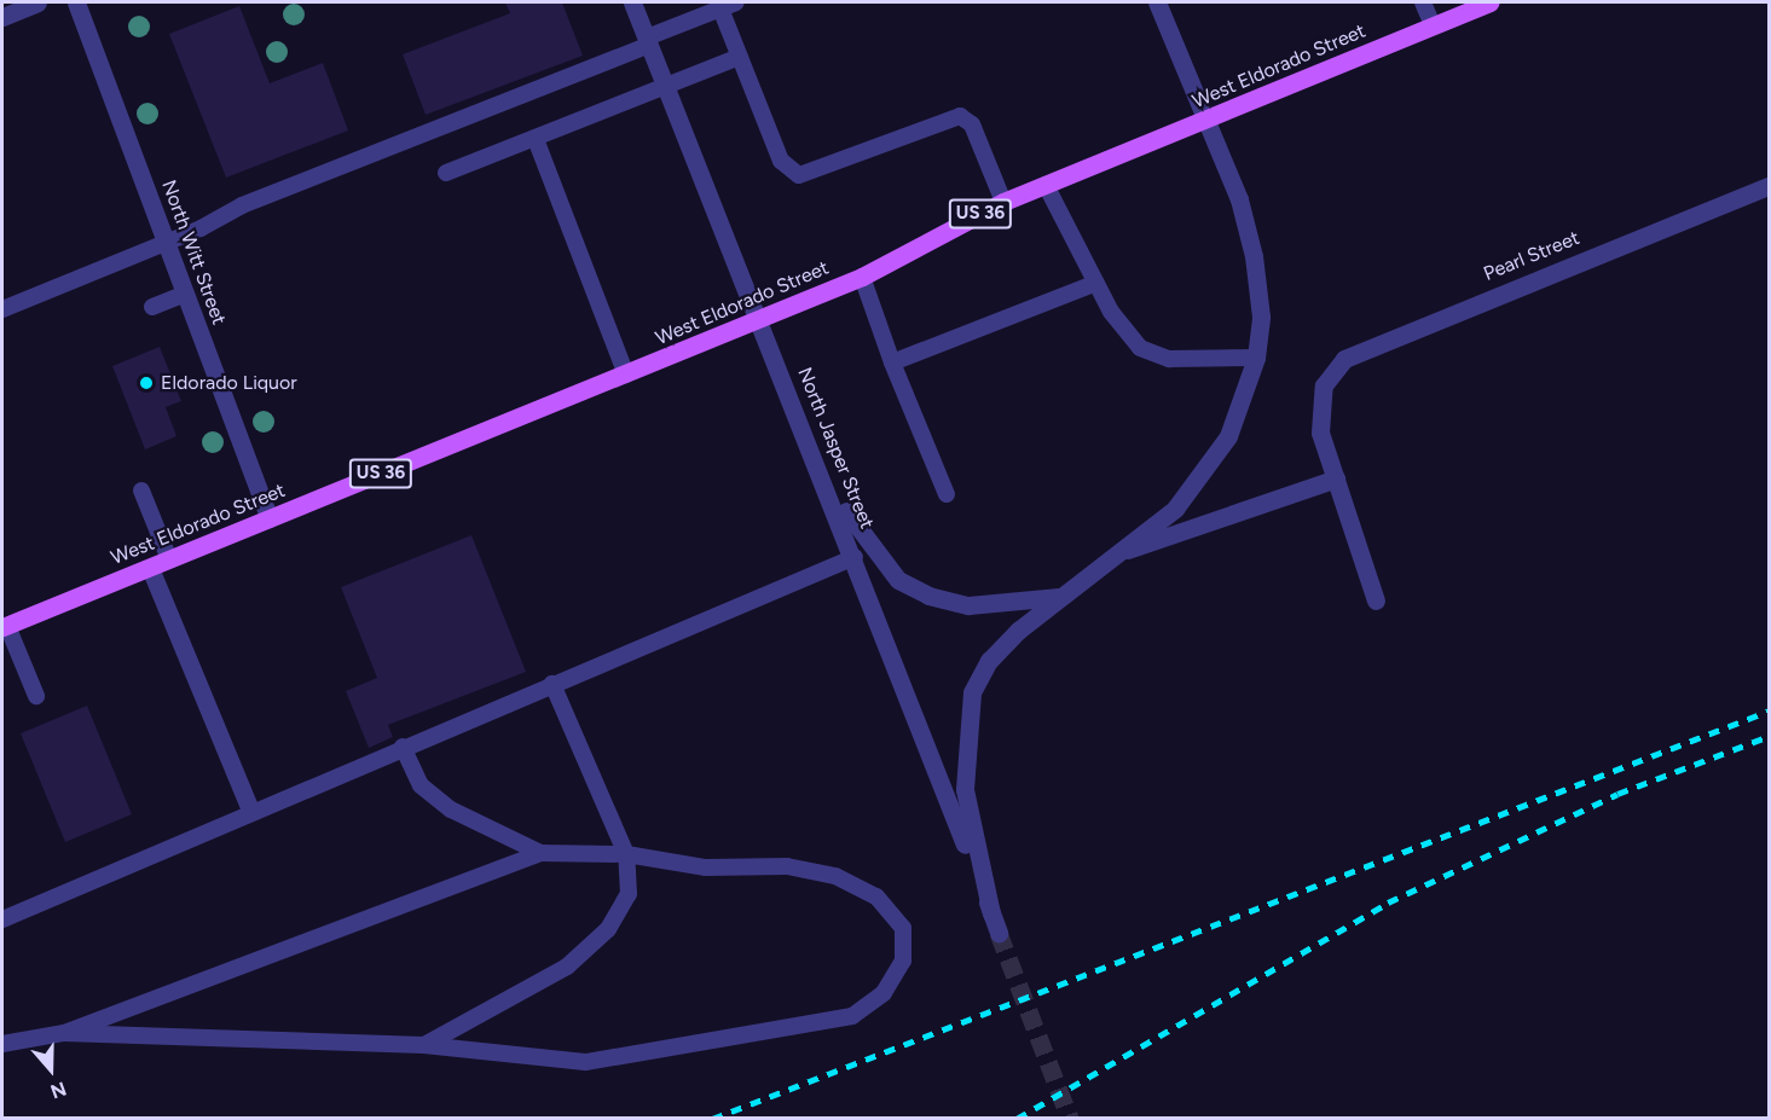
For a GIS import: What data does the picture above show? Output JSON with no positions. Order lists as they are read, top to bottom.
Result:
{
  "streets": {
    "main road": ["West Eldorado Street", "US 36"],
    "street": ["North Witt Street", "Pearl Street", "North Jasper Street"]
  },
  "crossings": [
    ["West Eldorado Street", "North Witt Street"],
    ["West Eldorado Street", "North Jasper Street"]
  ],
  "places": ["Eldorado Liquor"],
  "north": "bottom"
}
